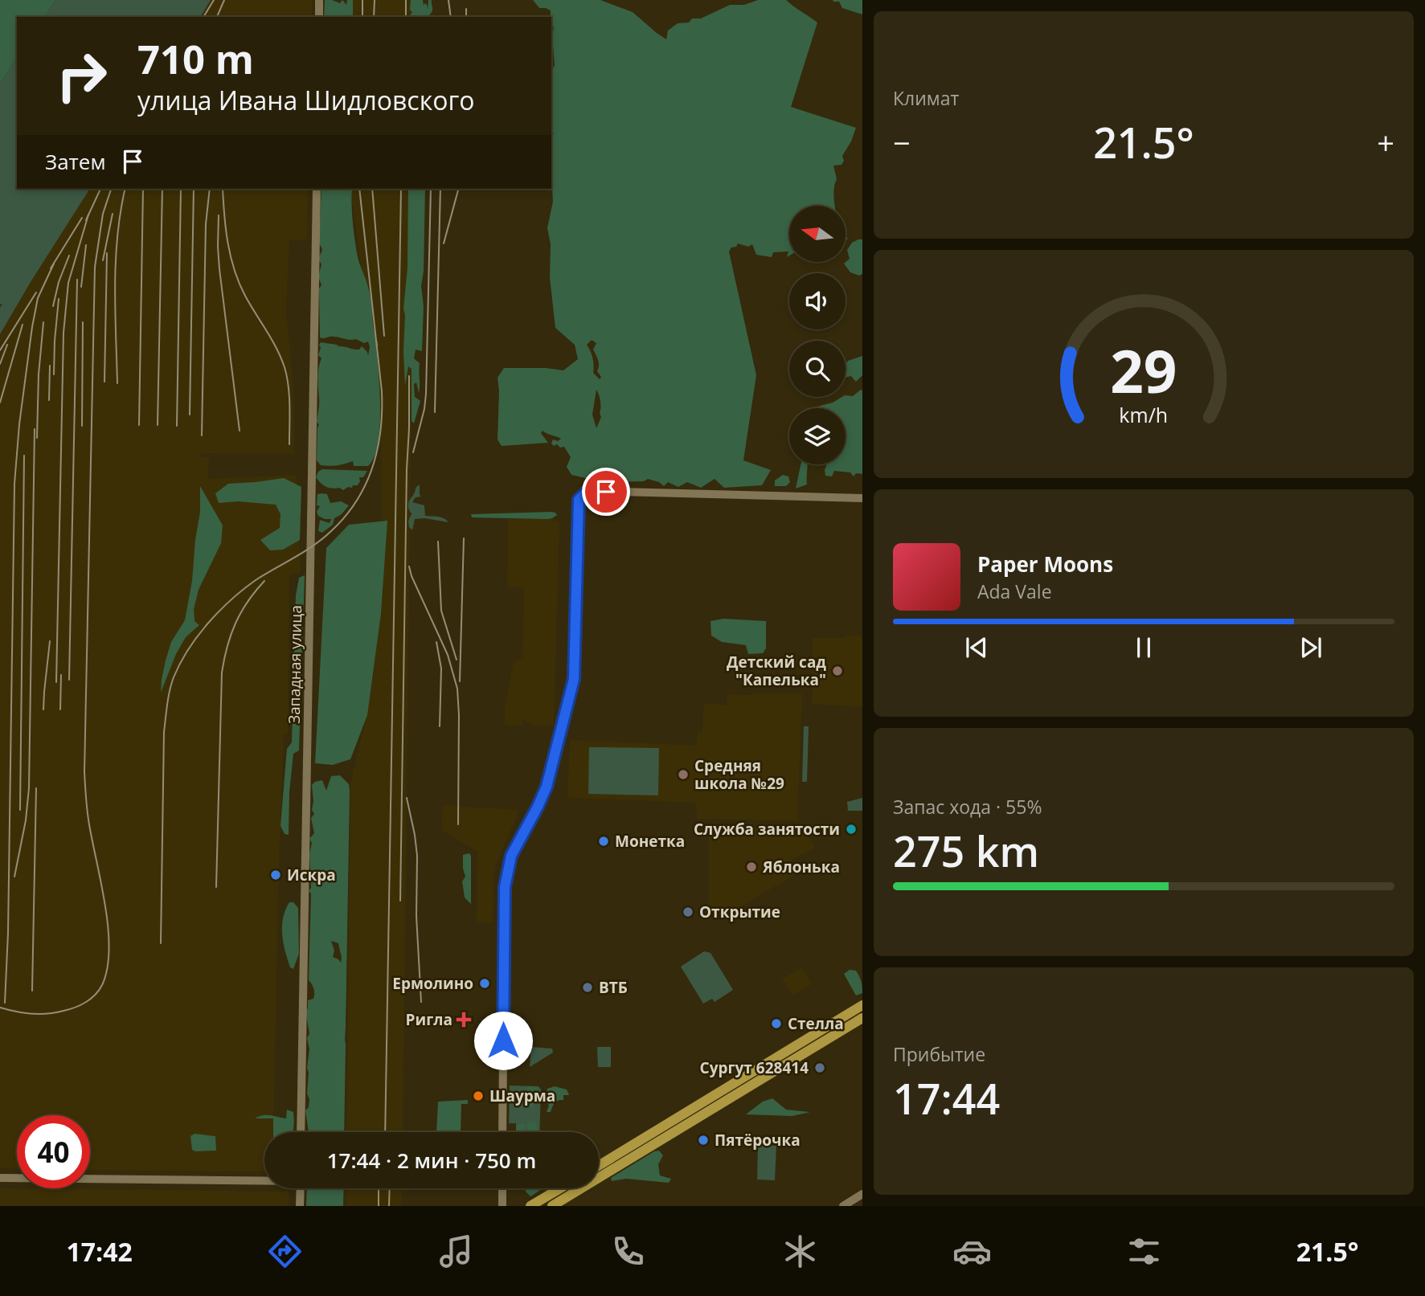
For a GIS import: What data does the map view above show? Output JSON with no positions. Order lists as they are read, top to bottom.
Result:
{
  "streets": {
    "street": ["Западная улица"]
  },
  "places": {
    "other": [
      "Детский сад \"Капелька\"",
      "Средняя школа №29",
      "Служба занятости",
      "Монетка",
      "Яблонька",
      "Искра",
      "Открытие",
      "Ермолино",
      "ВТБ",
      "Стелла",
      "Сургут 628414",
      "Шаурма",
      "Пятёрочка"
    ],
    "health": ["Ригла"]
  },
  "north": "left",
  "page": {
    "tile": [
      "Климат",
      ["Запас хода · 55%", "275 km"],
      ["Прибытие", "17:44"]
    ],
    "turn": ["710 m", "улица Ивана Шидловского"],
    "heat": ["−", "21.5°", "+"],
    "then": "Затем",
    "song": ["Paper Moons", "Ada Vale"],
    "limit": "40",
    "trip": "17:44 · 2 мин · 750 m",
    "tabs": ["17:42", "21.5°"],
    "gauge": ["29", "km/h"]
  }
}
